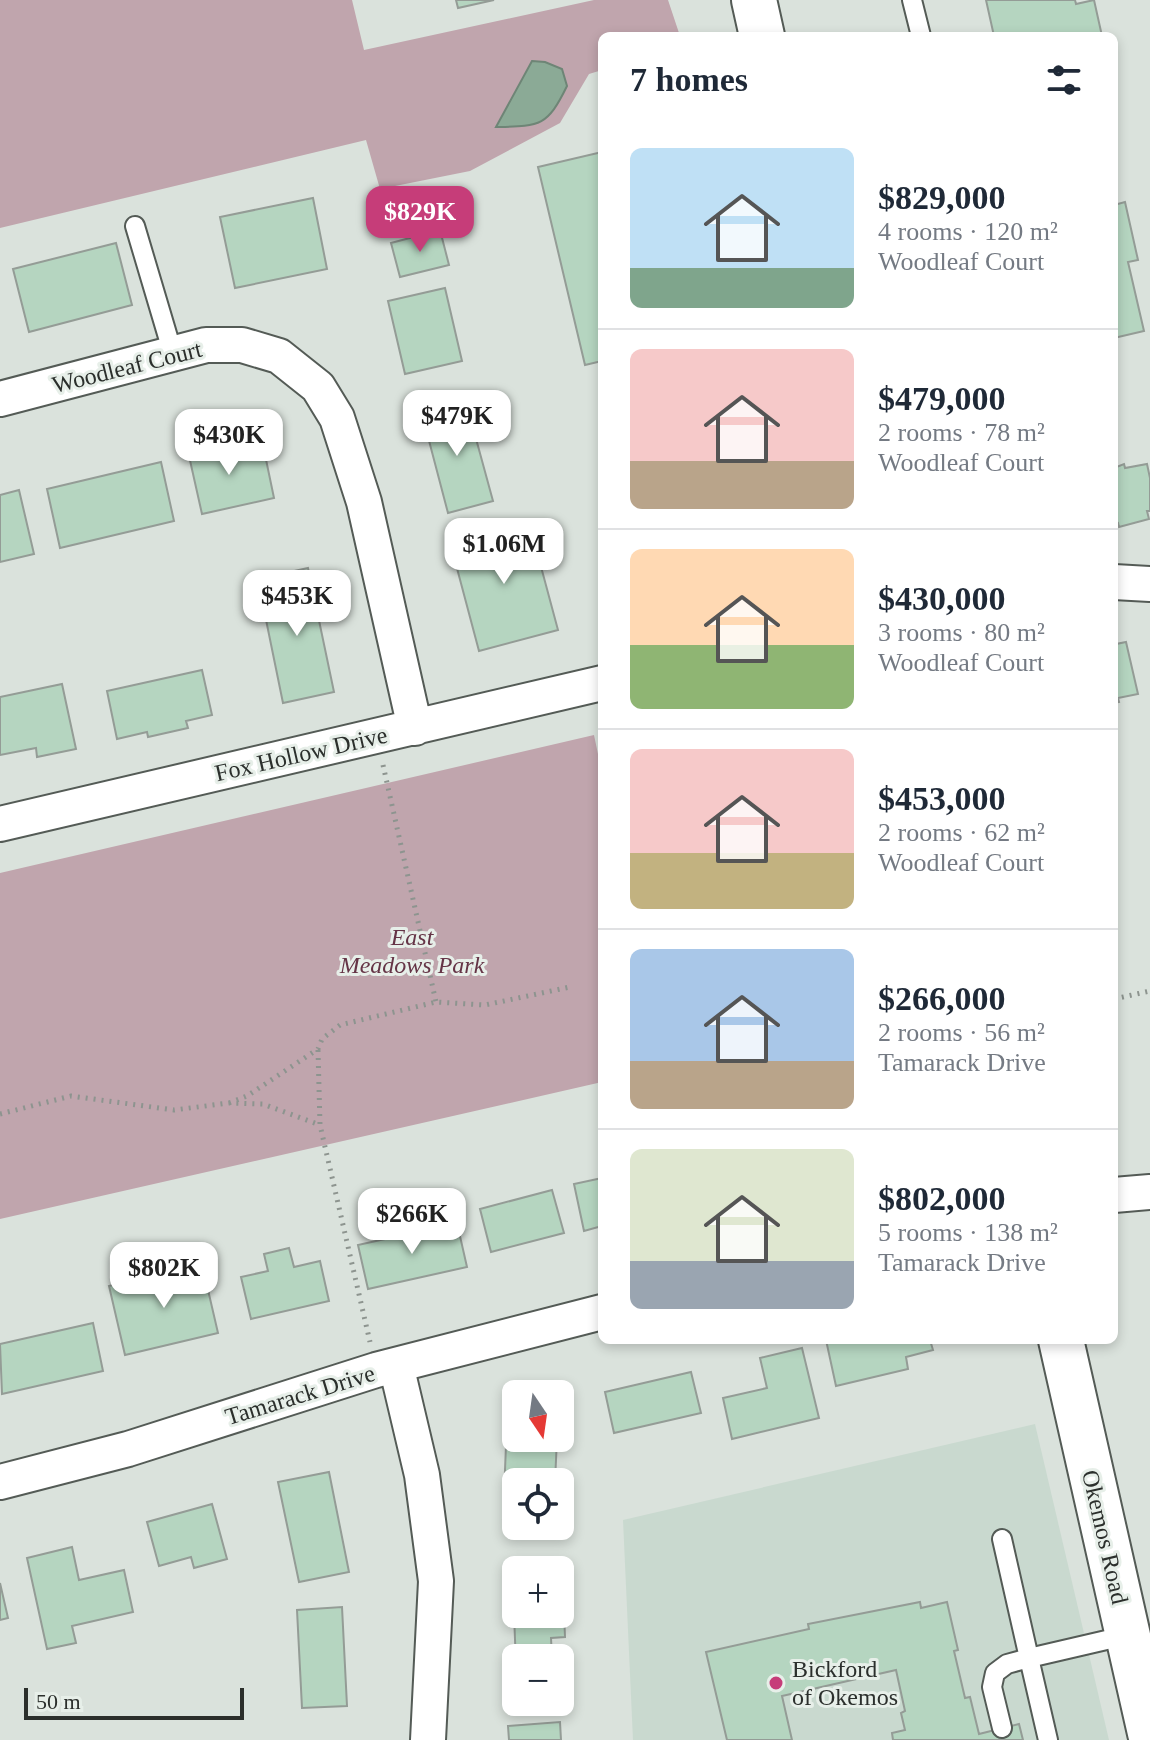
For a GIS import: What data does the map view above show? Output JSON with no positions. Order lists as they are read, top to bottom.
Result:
{
  "streets": {
    "main road": ["Okemos Road"],
    "street": ["Woodleaf Court", "Fox Hollow Drive", "Tamarack Drive"]
  },
  "crossings": [
    ["Woodleaf Court", "Fox Hollow Drive"]
  ],
  "parks": ["East Meadows Park"],
  "places": ["Bickford of Okemos"],
  "scale_bar": "50 m",
  "north": "bottom",
  "page": {
    "heading": "7 homes",
    "list": [
      {
        "name": "$829,000",
        "note": "4 rooms · 120 m² · Woodleaf Court"
      },
      {
        "name": "$479,000",
        "note": "2 rooms · 78 m² · Woodleaf Court"
      },
      {
        "name": "$430,000",
        "note": "3 rooms · 80 m² · Woodleaf Court"
      },
      {
        "name": "$453,000",
        "note": "2 rooms · 62 m² · Woodleaf Court"
      },
      {
        "name": "$266,000",
        "note": "2 rooms · 56 m² · Tamarack Drive"
      },
      {
        "name": "$802,000",
        "note": "5 rooms · 138 m² · Tamarack Drive"
      }
    ],
    "price": [
      "$829K",
      "$479K",
      "$430K",
      "$1.06M",
      "$453K",
      "$266K",
      "$802K"
    ],
    "map_buttons": ["+", "−"],
    "scale": "50 m"
  }
}
